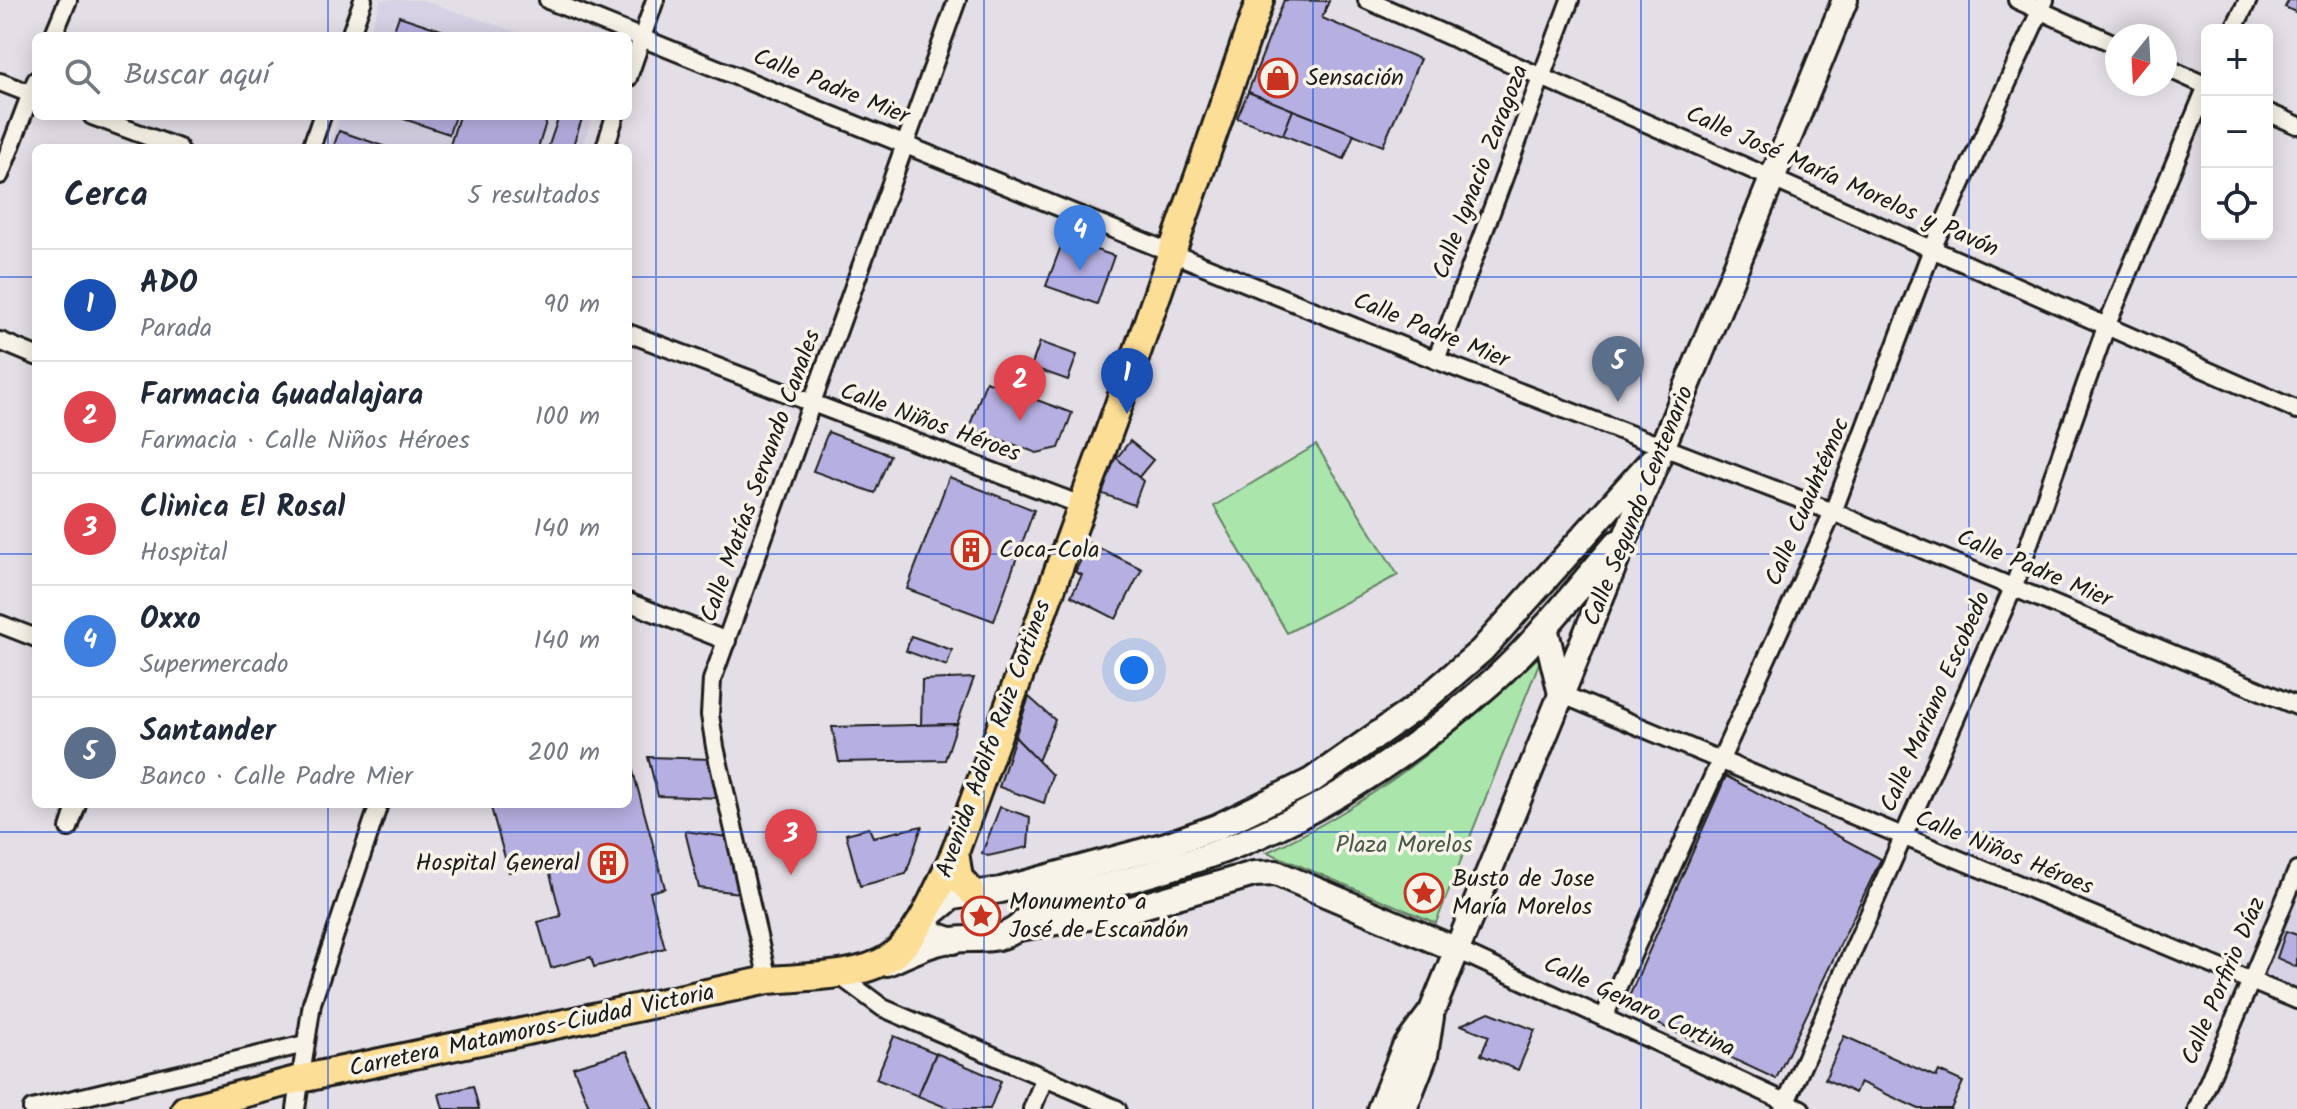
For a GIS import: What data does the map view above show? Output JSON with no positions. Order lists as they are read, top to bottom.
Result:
{
  "streets": {
    "main road": ["Avenida Adolfo Ruiz Cortines", "Carretera Matamoros-Ciudad Victoria"],
    "street": [
      "Calle Padre Mier",
      "Calle Ignacio Zaragoza",
      "Calle José María Morelos y Pavón",
      "Calle Niños Héroes",
      "Calle Matías Servando Canales",
      "Calle Cuauhtémoc",
      "Calle Segundo Centenario",
      "Calle Mariano Escobedo",
      "Calle Porfirio Díaz",
      "Calle Genaro Cortina"
    ]
  },
  "crossings": [
    ["Calle Padre Mier", "Calle Ignacio Zaragoza"],
    ["Calle Padre Mier", "Calle Matías Servando Canales"],
    ["Calle Padre Mier", "Calle Cuauhtémoc"],
    ["Calle Padre Mier", "Calle Segundo Centenario"],
    ["Calle Padre Mier", "Calle Mariano Escobedo"],
    ["Calle Padre Mier", "Avenida Adolfo Ruiz Cortines"],
    ["Calle Ignacio Zaragoza", "Calle José María Morelos y Pavón"],
    ["Calle José María Morelos y Pavón", "Calle Cuauhtémoc"],
    ["Calle José María Morelos y Pavón", "Calle Segundo Centenario"],
    ["Calle José María Morelos y Pavón", "Calle Mariano Escobedo"],
    ["Calle Niños Héroes", "Calle Matías Servando Canales"],
    ["Calle Niños Héroes", "Calle Cuauhtémoc"],
    ["Calle Niños Héroes", "Calle Segundo Centenario"],
    ["Calle Niños Héroes", "Calle Mariano Escobedo"],
    ["Calle Niños Héroes", "Avenida Adolfo Ruiz Cortines"],
    ["Calle Niños Héroes", "Calle Porfirio Díaz"],
    ["Calle Matías Servando Canales", "Carretera Matamoros-Ciudad Victoria"],
    ["Calle Cuauhtémoc", "Calle Genaro Cortina"],
    ["Calle Segundo Centenario", "Calle Genaro Cortina"],
    ["Calle Mariano Escobedo", "Calle Genaro Cortina"],
    ["Avenida Adolfo Ruiz Cortines", "Carretera Matamoros-Ciudad Victoria"]
  ],
  "parks": ["Plaza Morelos"],
  "places": {
    "shop": ["Sensación"],
    "building": ["Coca-Cola", "Hospital General"],
    "place": ["Busto de Jose María Morelos", "Monumento a José de Escandón"]
  },
  "north": "bottom",
  "page": {
    "map_buttons": ["+", "−"],
    "search": "Buscar aquí",
    "heading": ["Cerca", "5 resultados"],
    "pins": [
      "4",
      "5",
      "1",
      "2",
      "3"
    ],
    "list": [
      {
        "mark": "1",
        "name": "ADO",
        "note": "Parada",
        "value": "90 m"
      },
      {
        "mark": "2",
        "name": "Farmacia Guadalajara",
        "note": "Farmacia · Calle Niños Héroes",
        "value": "100 m"
      },
      {
        "mark": "3",
        "name": "Clinica El Rosal",
        "note": "Hospital",
        "value": "140 m"
      },
      {
        "mark": "4",
        "name": "Oxxo",
        "note": "Supermercado",
        "value": "140 m"
      },
      {
        "mark": "5",
        "name": "Santander",
        "note": "Banco · Calle Padre Mier",
        "value": "200 m"
      }
    ]
  }
}
